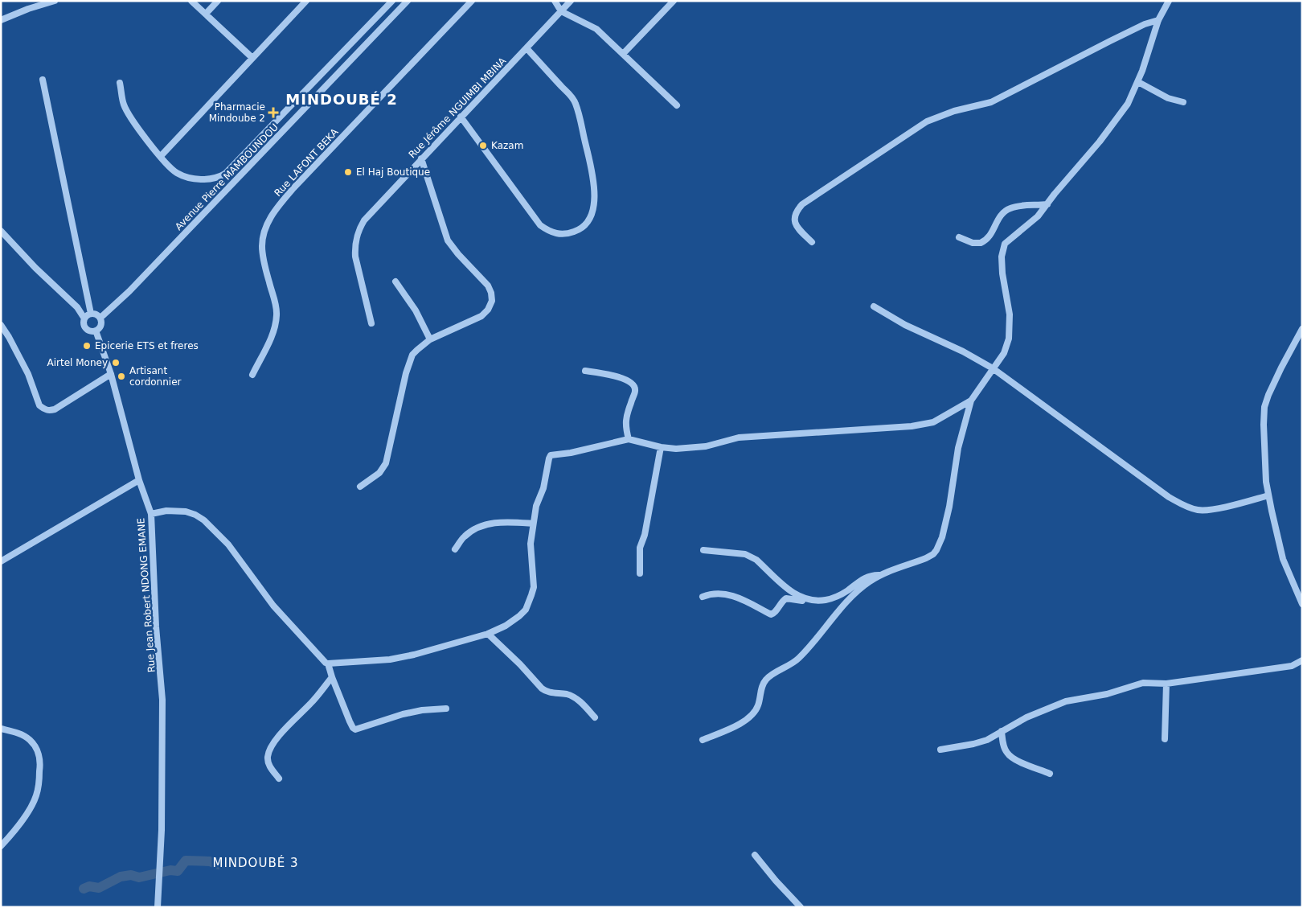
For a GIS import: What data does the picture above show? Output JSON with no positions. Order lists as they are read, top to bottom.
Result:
{
  "streets": {
    "street": [
      "Rue Jérôme NGUIMBI MBINA",
      "Rue LAFONT BEKA",
      "Avenue Pierre MAMBOUNDOU",
      "Rue Jean Robert NDONG EMANE"
    ]
  },
  "crossings": [
    ["Avenue Pierre MAMBOUNDOU", "Rue Jean Robert NDONG EMANE"]
  ],
  "districts": ["MINDOUBÉ 2", "MINDOUBÉ 3"],
  "places": {
    "health": ["Pharmacie Mindoube 2"],
    "other": [
      "Kazam",
      "El Haj Boutique",
      "Epicerie ETS et freres",
      "Airtel Money",
      "Artisant cordonnier"
    ]
  }
}
